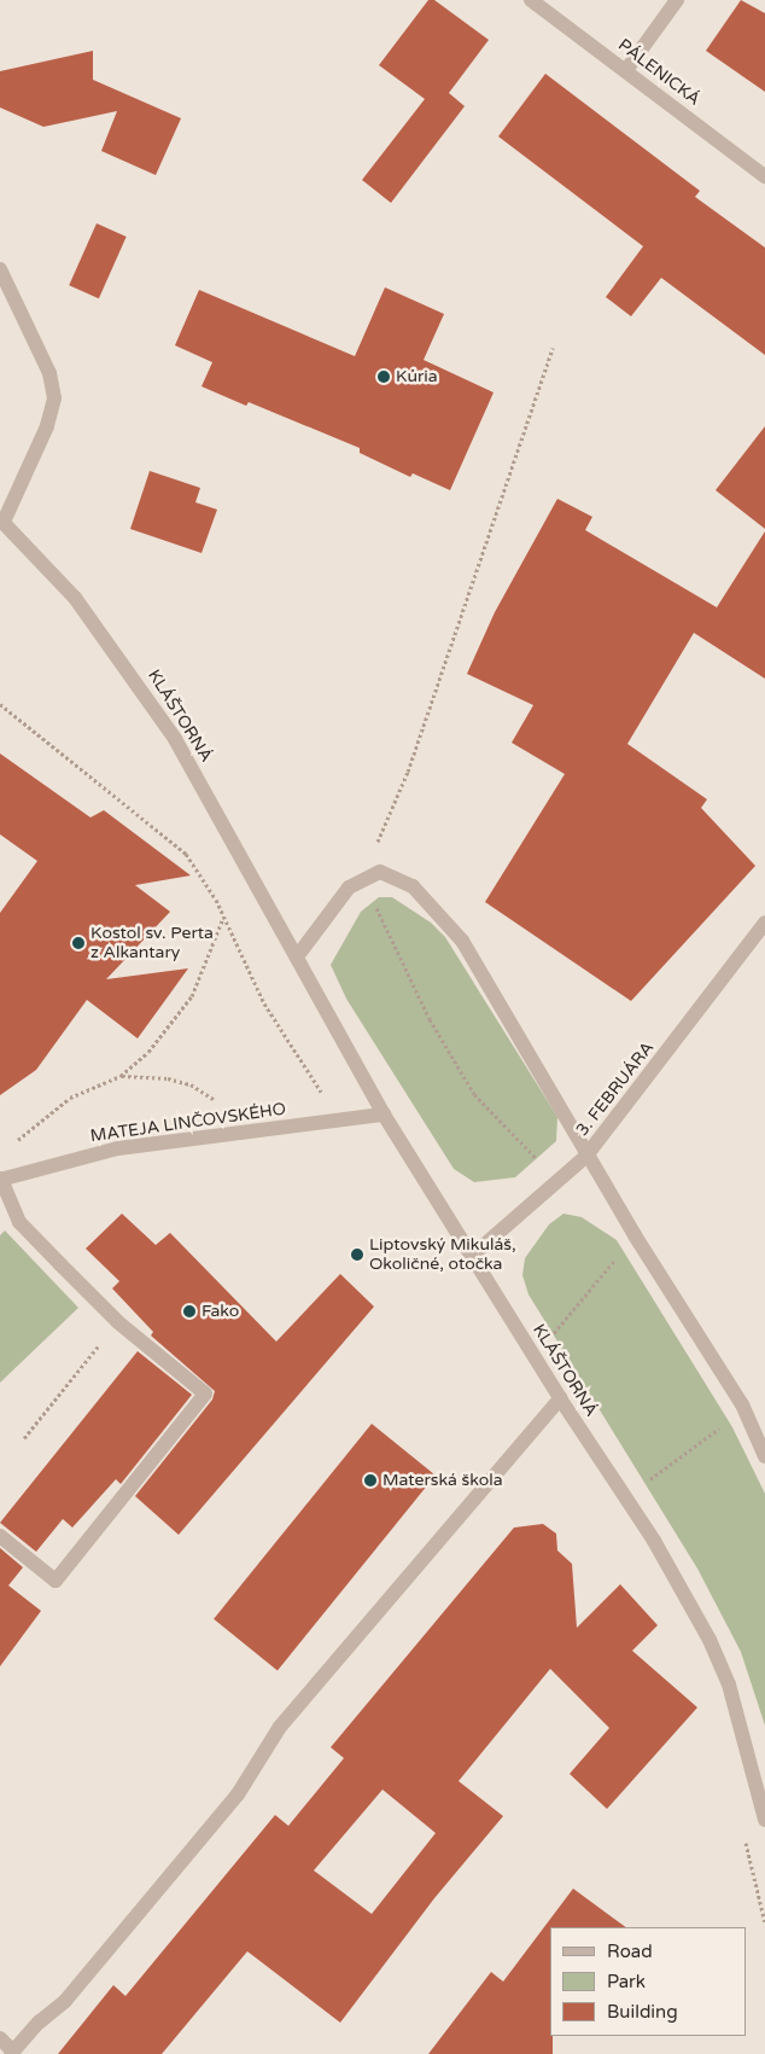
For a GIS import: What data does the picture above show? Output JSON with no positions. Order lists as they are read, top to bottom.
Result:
{
  "streets": {
    "street": [
      "PÁLENICKÁ",
      "KLÁŠTORNÁ",
      "3. FEBRUÁRA",
      "MATEJA LINČOVSKÉHO"
    ]
  },
  "crossings": [
    ["KLÁŠTORNÁ", "3. FEBRUÁRA"],
    ["KLÁŠTORNÁ", "MATEJA LINČOVSKÉHO"]
  ],
  "places": [
    "Kúria",
    "Kostol sv. Perta z Alkantary",
    "Liptovský Mikuláš, Okoličné, otočka",
    "Fako",
    "Materská škola"
  ],
  "legend": ["Road", "Park", "Building"]
}
